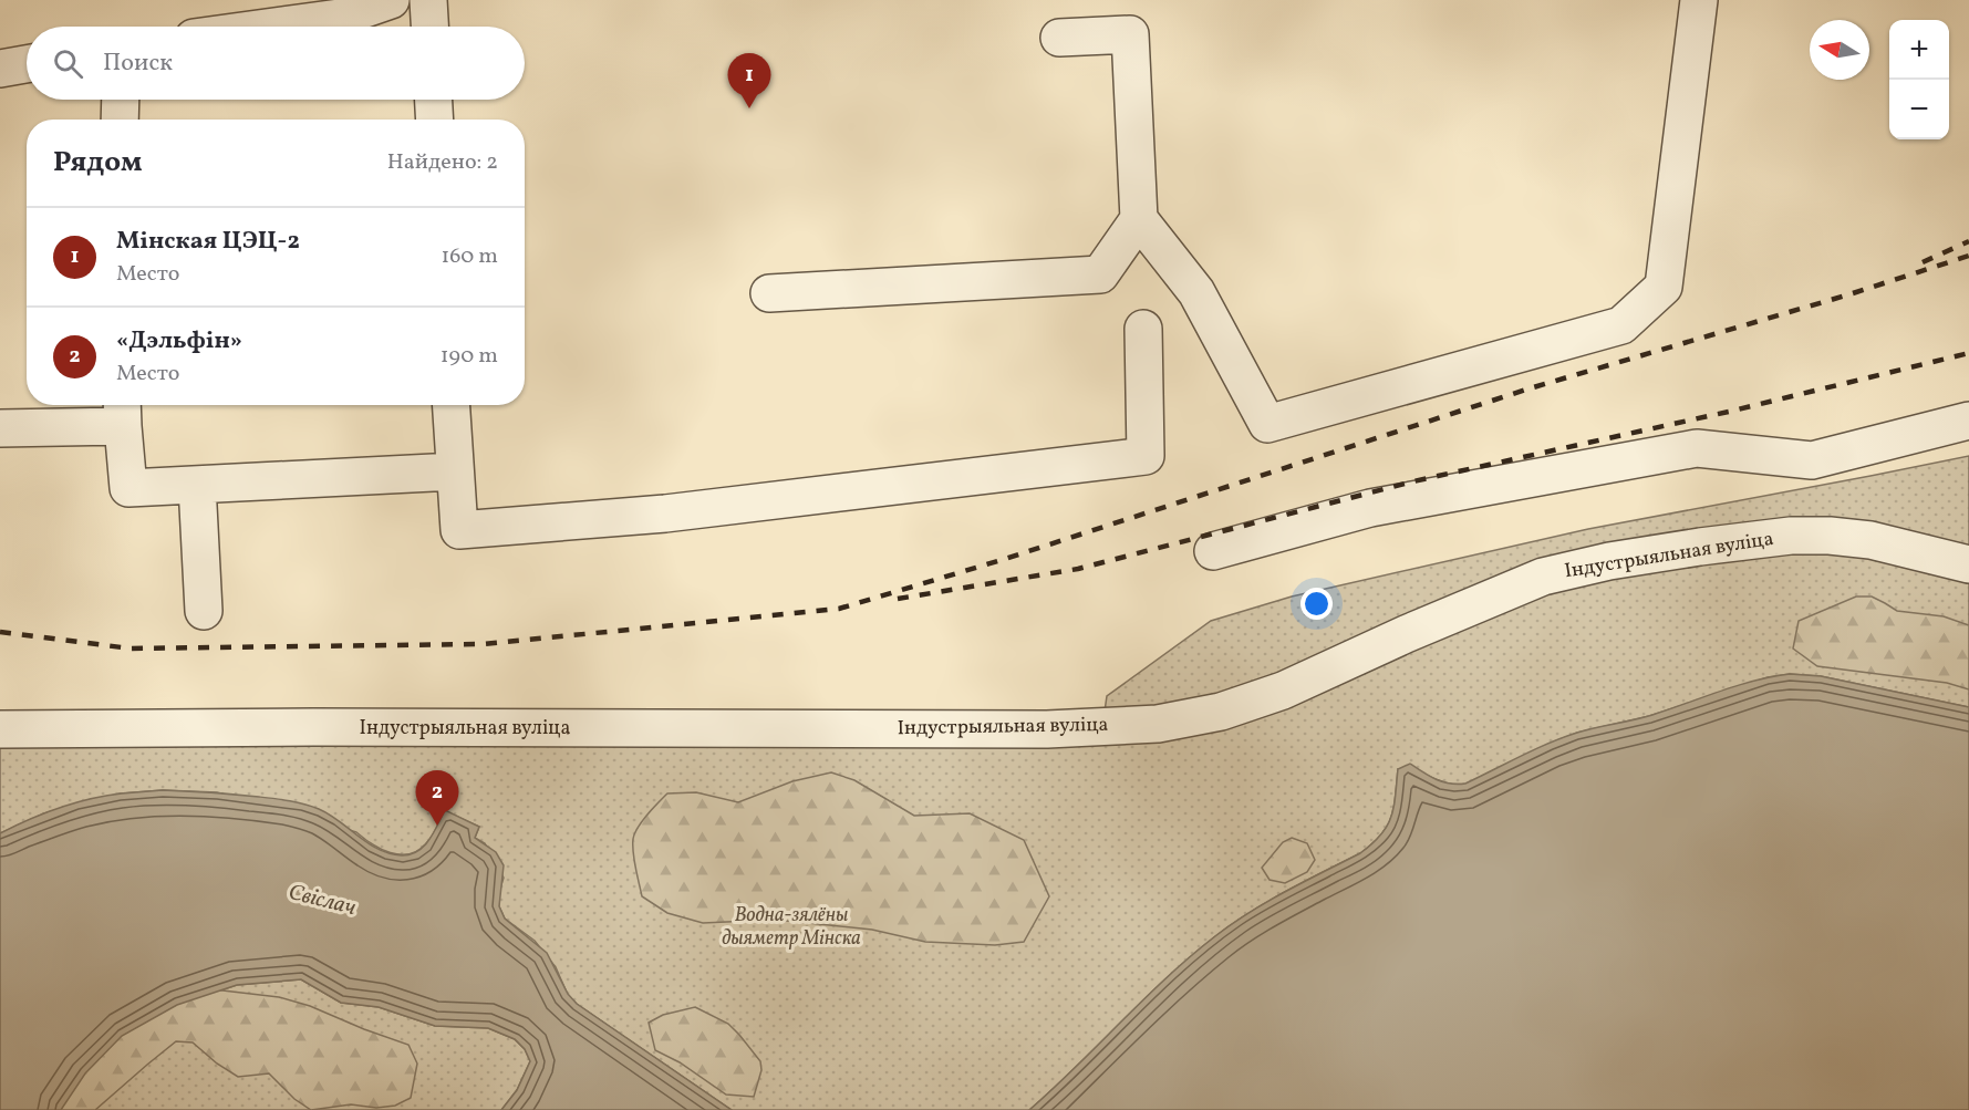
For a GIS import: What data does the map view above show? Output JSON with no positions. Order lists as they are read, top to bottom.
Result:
{
  "streets": {
    "street": ["Індустрыяльная вуліца"]
  },
  "water": ["Свіслач"],
  "parks": ["Водна-зялёны дыяметр Мінска"],
  "north": "left",
  "page": {
    "map_buttons": ["+", "−"],
    "search": "Поиск",
    "pins": ["1", "2"],
    "heading": ["Рядом", "Найдено: 2"],
    "list": [
      {
        "mark": "1",
        "name": "Мінская ЦЭЦ-2",
        "note": "Место",
        "value": "160 m"
      },
      {
        "mark": "2",
        "name": "«Дэльфін»",
        "note": "Место",
        "value": "190 m"
      }
    ]
  }
}
